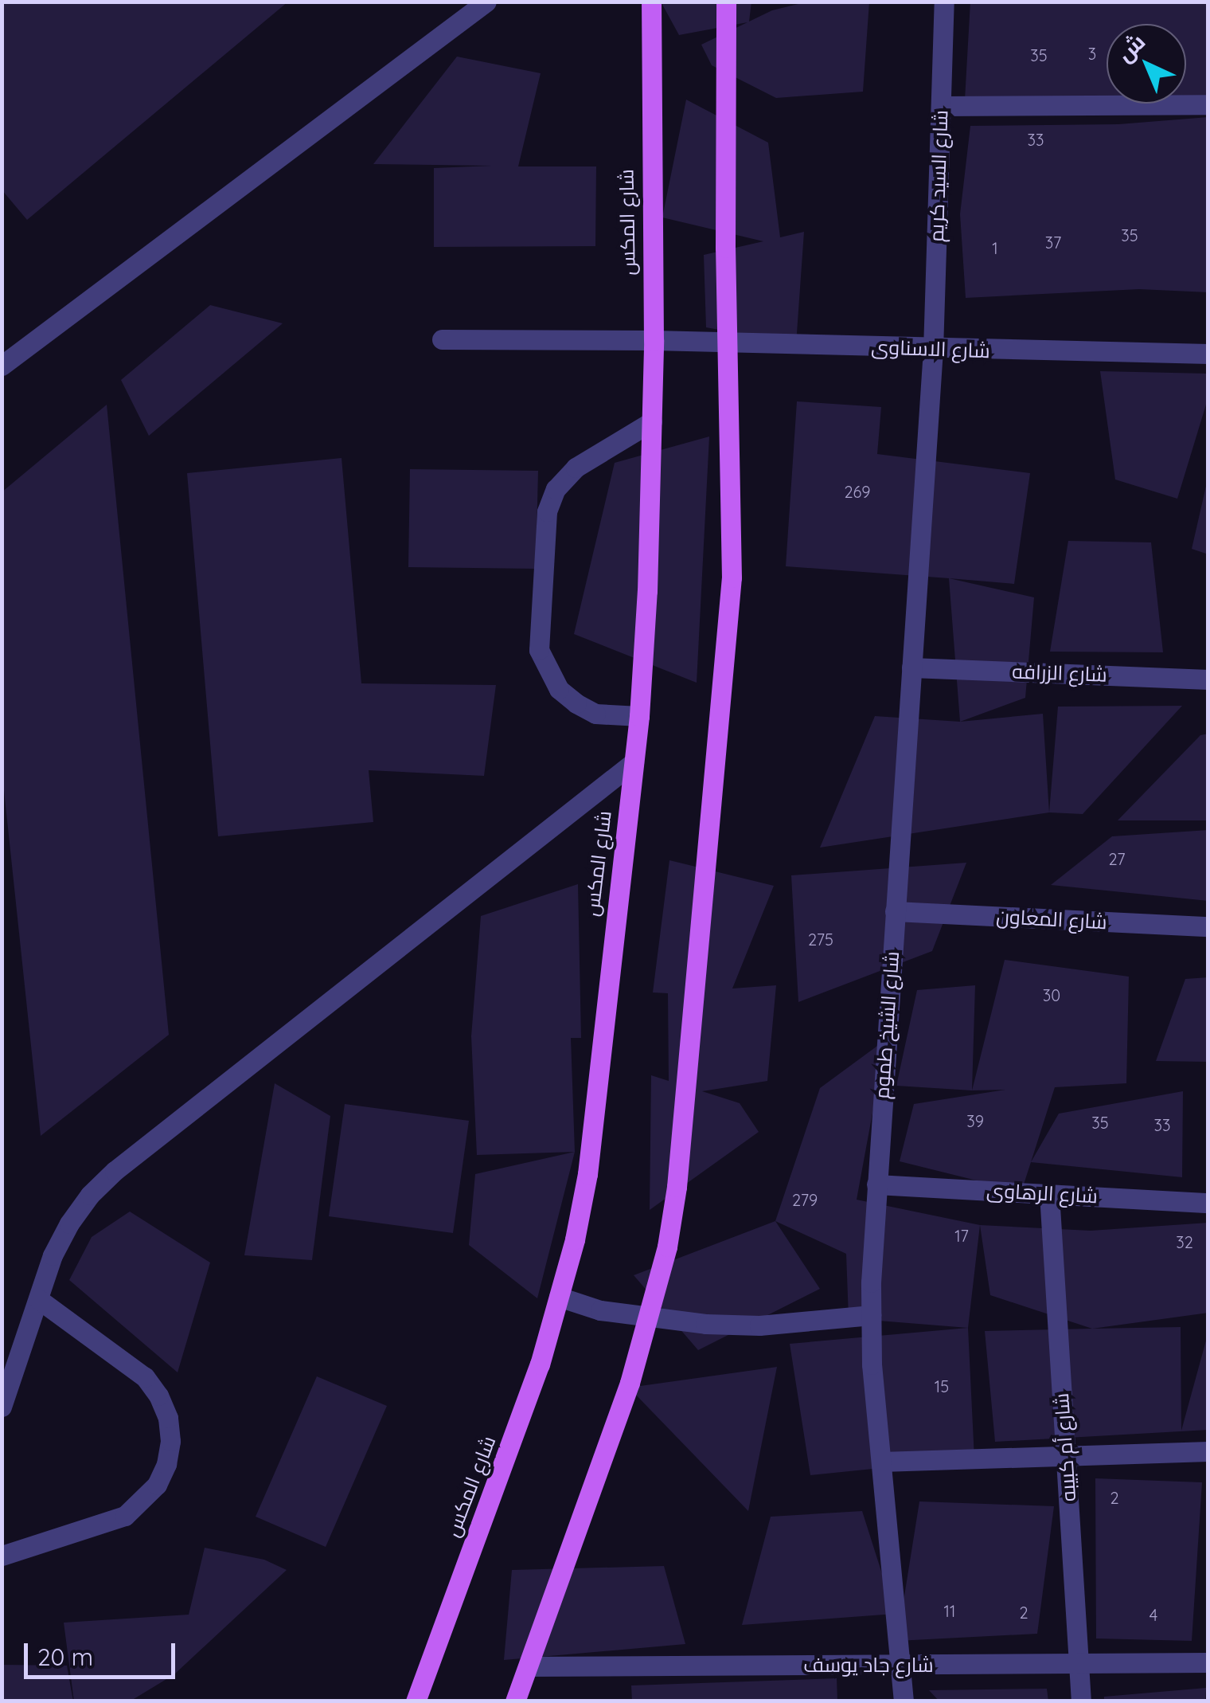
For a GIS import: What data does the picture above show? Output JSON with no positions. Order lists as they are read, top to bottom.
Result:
{
  "streets": {
    "main road": ["شارع المكس"],
    "street": [
      "شارع السيد كريم",
      "شارع الاسناوى",
      "شارع الزرافه",
      "شارع المعاون",
      "شارع الشيخ طموم",
      "شارع الرهاوى",
      "شارع أم كبيبه",
      "شارع جاد يوسف"
    ]
  },
  "crossings": [
    ["شارع السيد كريم", "شارع الاسناوى"],
    ["شارع السيد كريم", "شارع الشيخ طموم"],
    ["شارع المكس", "شارع الاسناوى"],
    ["شارع الاسناوى", "شارع الشيخ طموم"],
    ["شارع الزرافه", "شارع الشيخ طموم"],
    ["شارع المعاون", "شارع الشيخ طموم"],
    ["شارع الشيخ طموم", "شارع الرهاوى"],
    ["شارع الشيخ طموم", "شارع جاد يوسف"],
    ["شارع الرهاوى", "شارع أم كبيبه"],
    ["شارع أم كبيبه", "شارع جاد يوسف"]
  ],
  "house_numbers": [
    "3",
    "35",
    "33",
    "35",
    "37",
    "1",
    "269",
    "27",
    "275",
    "30",
    "39",
    "35",
    "33",
    "279",
    "17",
    "32",
    "15",
    "2",
    "11",
    "2",
    "4"
  ],
  "scale_bar": "20 m",
  "north": "top left"
}
